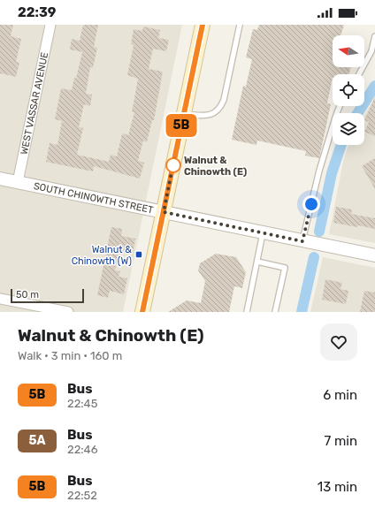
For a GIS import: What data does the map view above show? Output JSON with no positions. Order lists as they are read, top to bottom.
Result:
{
  "streets": {
    "street": ["WEST VASSAR AVENUE", "SOUTH CHINOWTH STREET"]
  },
  "crossings": [
    ["WEST VASSAR AVENUE", "SOUTH CHINOWTH STREET"]
  ],
  "places": {
    "other": ["Walnut & Chinowth (E)"],
    "transit": ["Walnut & Chinowth (W)"]
  },
  "lines": ["bus line 5B"],
  "scale_bar": "50 m",
  "north": "left",
  "page": {
    "status": "22:39",
    "on_map": "5B",
    "scale": "50 m",
    "heading": ["Walnut & Chinowth (E)", "Walk · 3 min · 160 m"],
    "list": [
      {
        "mark": "5B",
        "name": "Bus",
        "note": "22:45",
        "value": "6 min"
      },
      {
        "mark": "5A",
        "name": "Bus",
        "note": "22:46",
        "value": "7 min"
      },
      {
        "mark": "5B",
        "name": "Bus",
        "note": "22:52",
        "value": "13 min"
      }
    ]
  }
}
